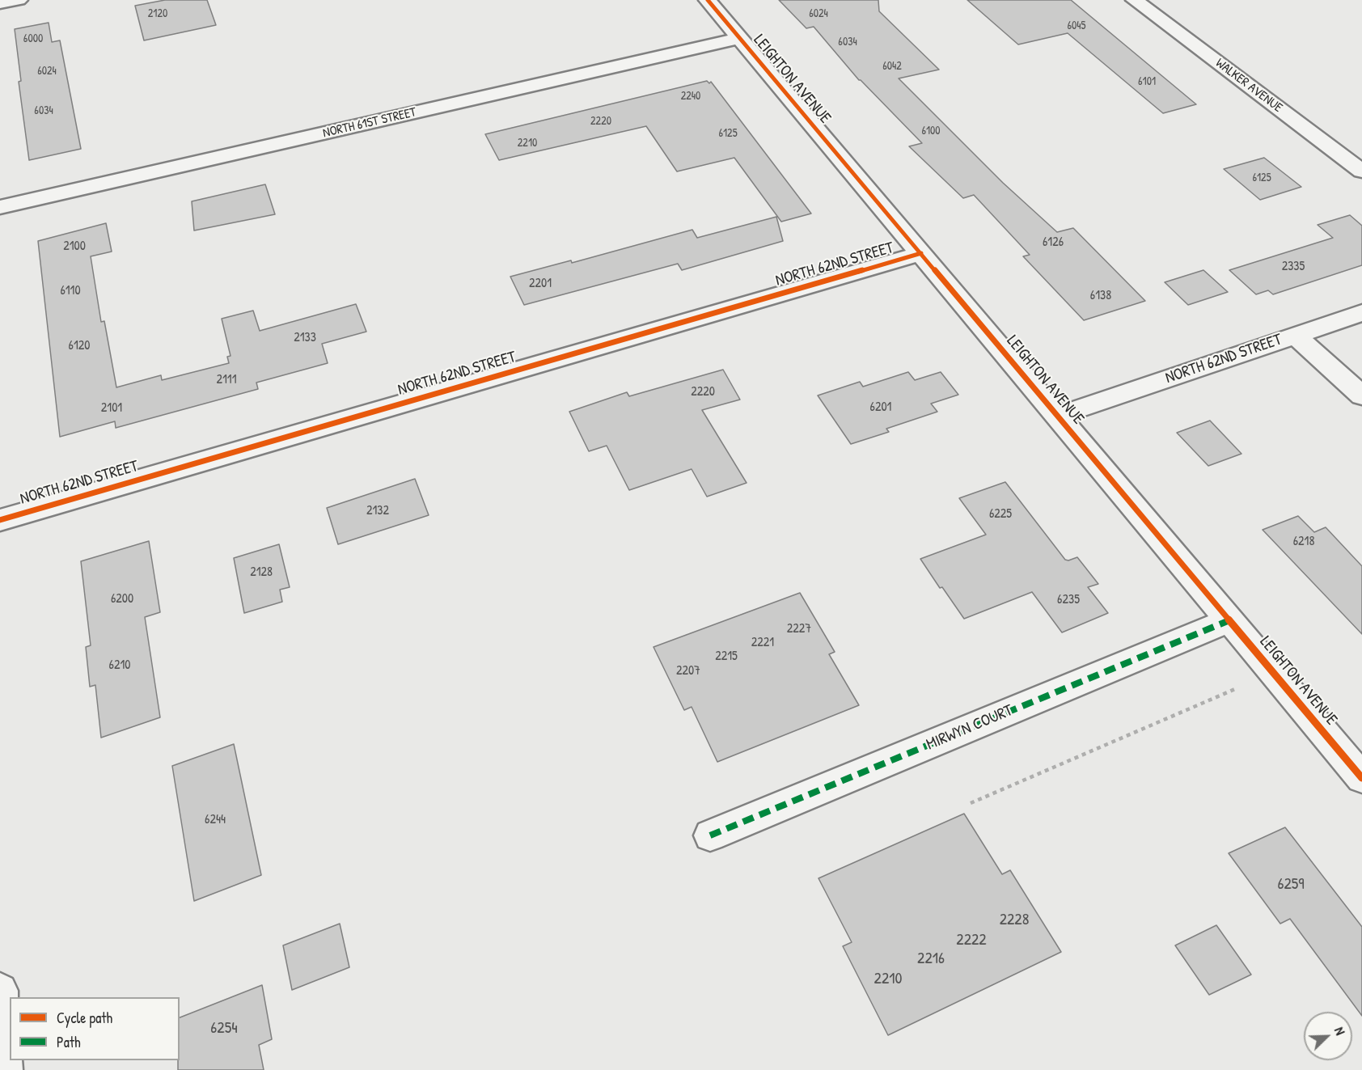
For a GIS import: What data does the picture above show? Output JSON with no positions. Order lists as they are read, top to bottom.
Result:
{
  "streets": {
    "street": [
      "LEIGHTON AVENUE",
      "WALKER AVENUE",
      "NORTH 61ST STREET",
      "NORTH 62ND STREET",
      "MIRWYN COURT"
    ]
  },
  "crossings": [
    ["LEIGHTON AVENUE", "NORTH 61ST STREET"],
    ["LEIGHTON AVENUE", "NORTH 62ND STREET"],
    ["LEIGHTON AVENUE", "MIRWYN COURT"]
  ],
  "house_numbers": [
    "2120",
    "6024",
    "6045",
    "6000",
    "6034",
    "6042",
    "6024",
    "6101",
    "2240",
    "6034",
    "2220",
    "6100",
    "6125",
    "2210",
    "6125",
    "6126",
    "2100",
    "2335",
    "2201",
    "6110",
    "6138",
    "2133",
    "6120",
    "2111",
    "2220",
    "6201",
    "2101",
    "2132",
    "6225",
    "6218",
    "2128",
    "6200",
    "6235",
    "2227",
    "2221",
    "2215",
    "6210",
    "2207",
    "6244",
    "6259",
    "2228",
    "2222",
    "2216",
    "2210",
    "6254"
  ],
  "legend": ["Cycle path", "Path"],
  "north": "top right"
}
